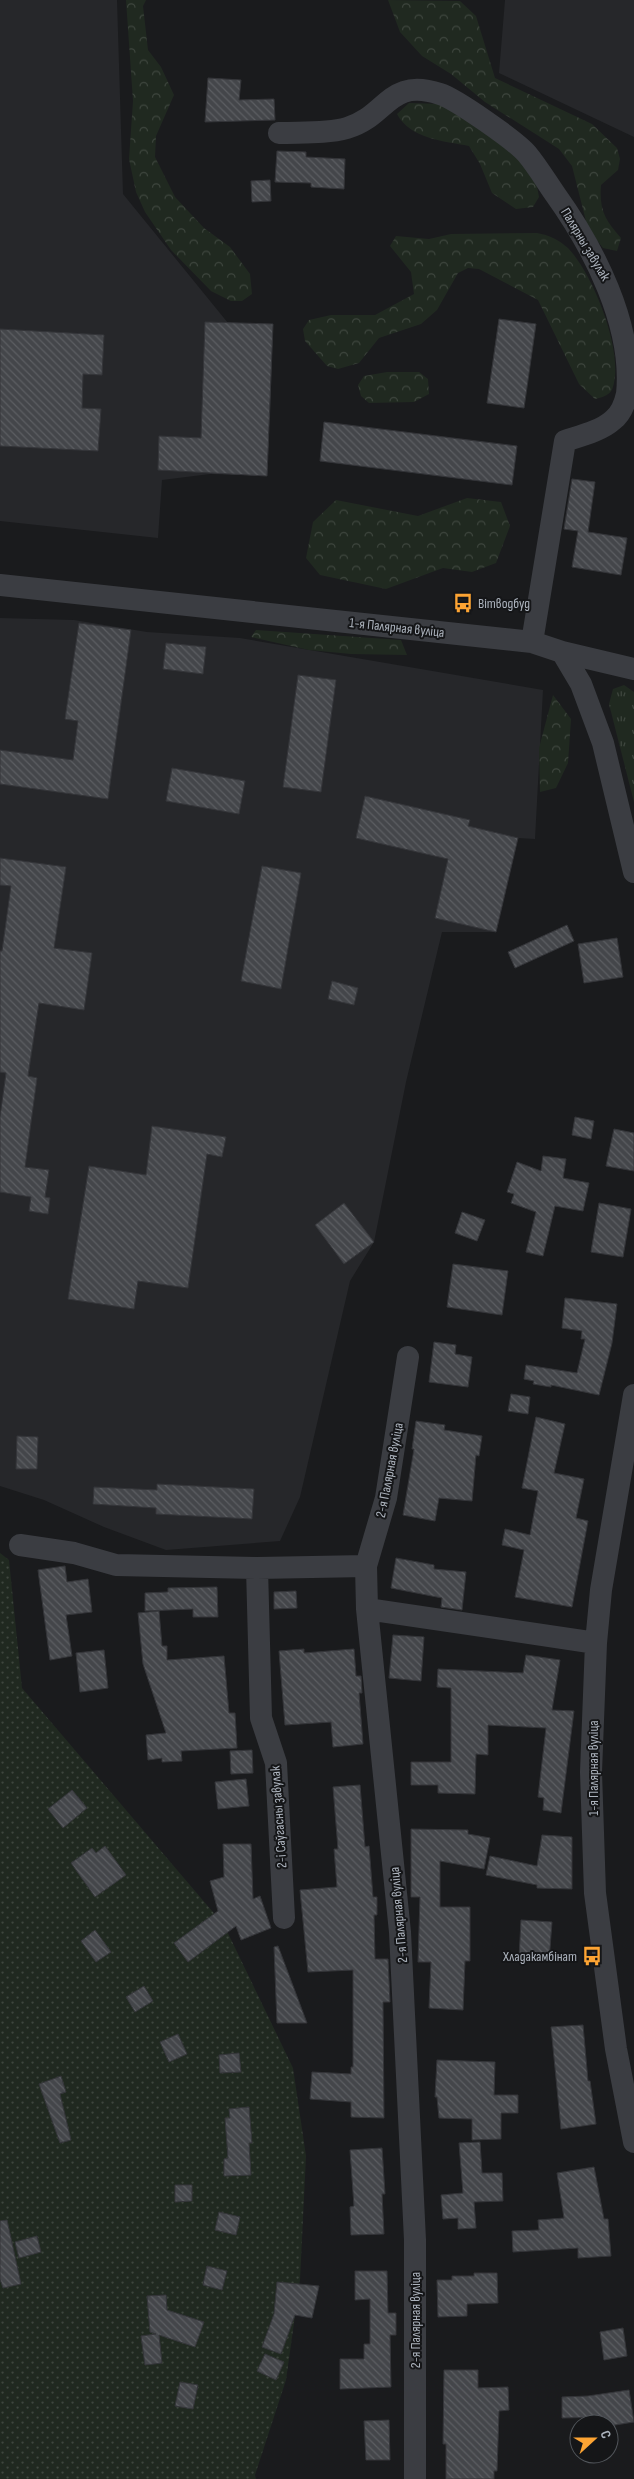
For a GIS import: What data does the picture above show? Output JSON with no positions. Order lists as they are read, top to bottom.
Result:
{
  "streets": {
    "street": [
      "Палярны завулак",
      "1-я Палярная вуліца",
      "2-я Палярная вуліца",
      "2-і Саўгасны завулак"
    ]
  },
  "crossings": [
    ["Палярны завулак", "1-я Палярная вуліца"]
  ],
  "places": {
    "bus stop": ["Вітводбуд", "Хладакамбінат"]
  },
  "north": "right"
}
